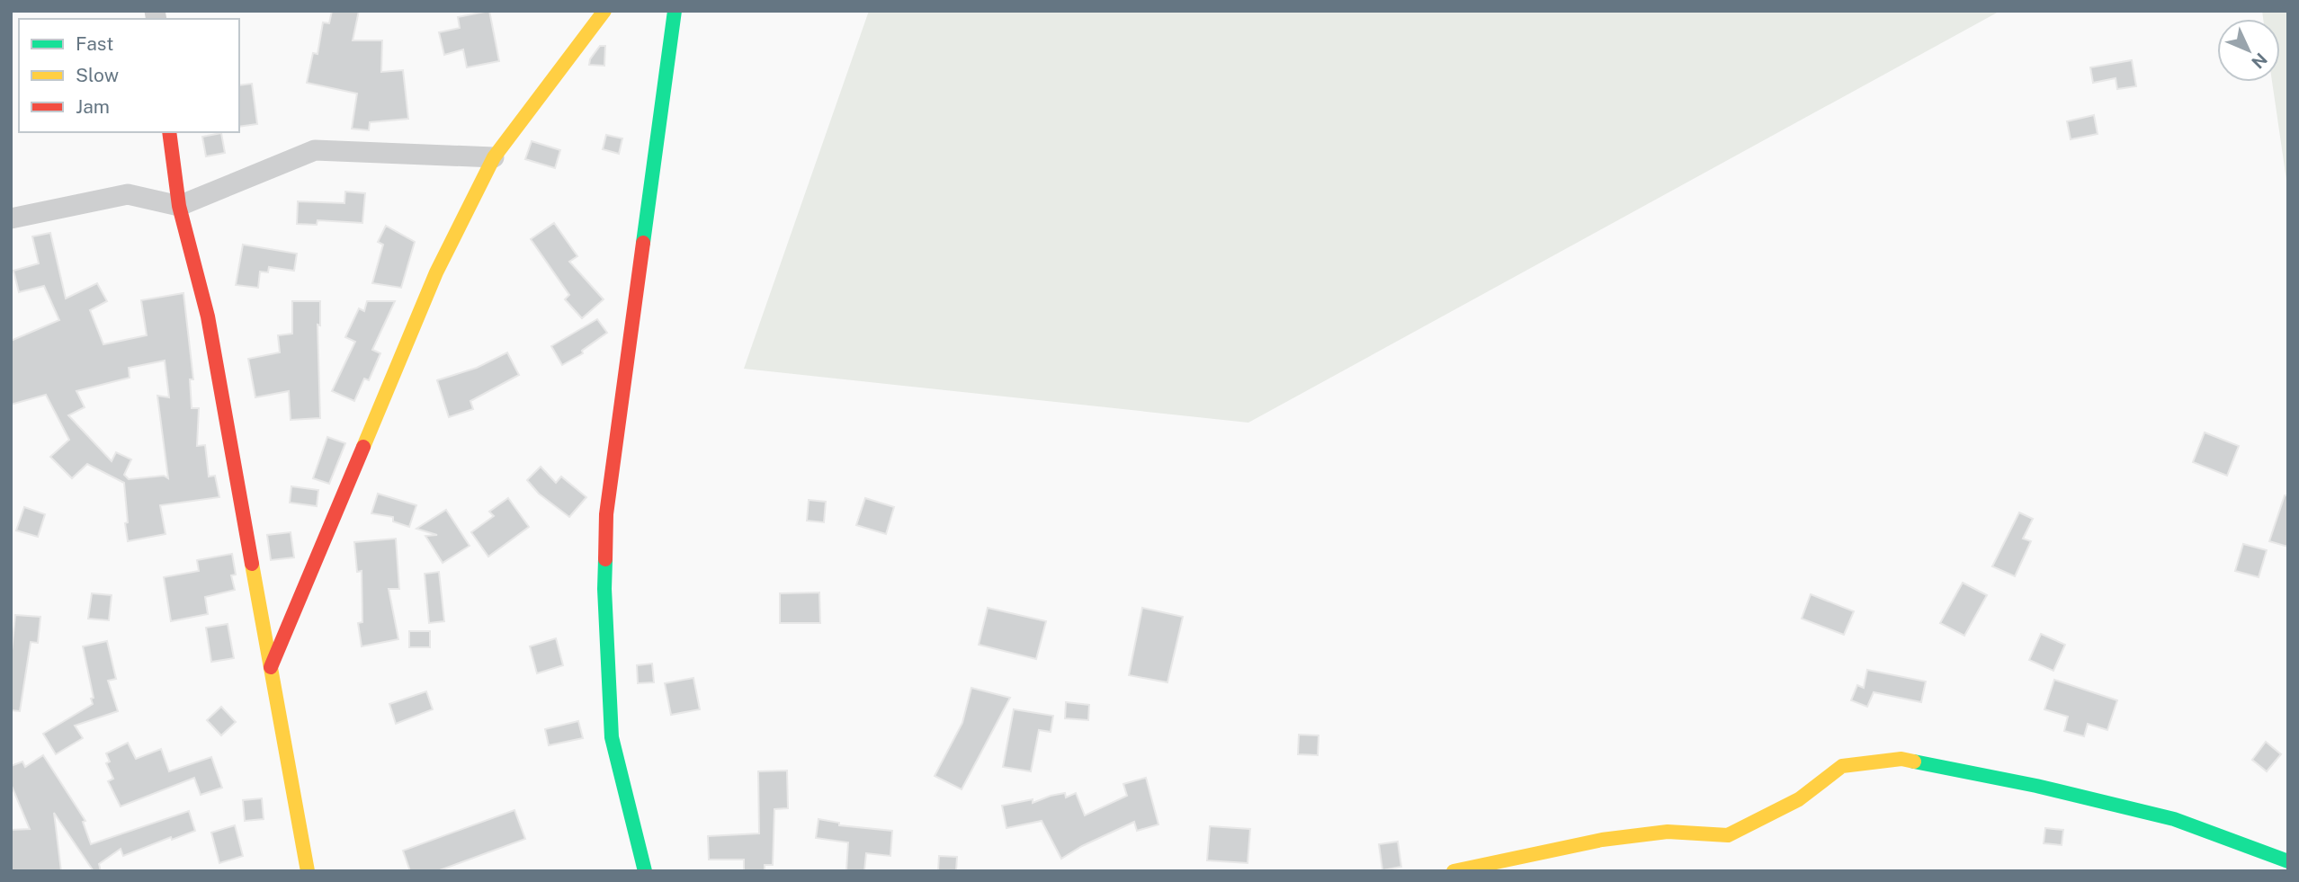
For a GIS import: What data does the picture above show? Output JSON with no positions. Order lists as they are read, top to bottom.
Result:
{
  "legend": ["Fast", "Slow", "Jam"],
  "north": "bottom right"
}
